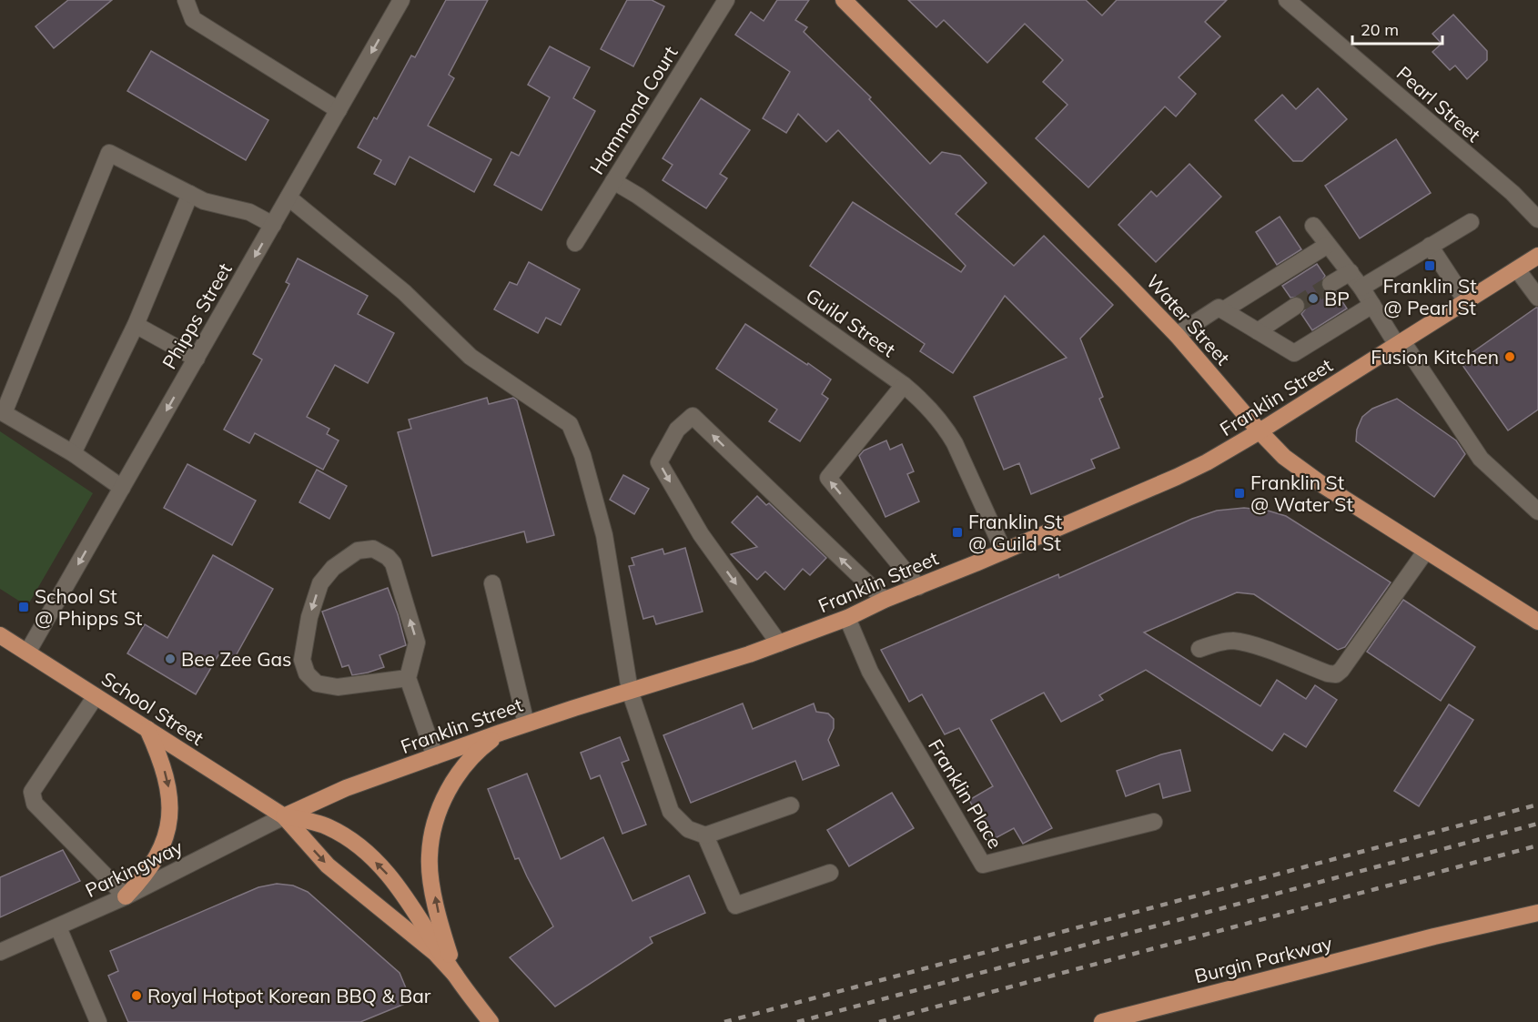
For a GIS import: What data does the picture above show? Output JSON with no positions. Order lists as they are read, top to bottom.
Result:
{
  "streets": {
    "main road": [
      "Water Street",
      "Franklin Street",
      "School Street",
      "Burgin Parkway"
    ],
    "street": [
      "Pearl Street",
      "Hammond Court",
      "Phipps Street",
      "Guild Street",
      "Franklin Place",
      "Parkingway"
    ]
  },
  "crossings": [
    ["Hammond Court", "Guild Street"],
    ["Phipps Street", "School Street"],
    ["Water Street", "Franklin Street"],
    ["Guild Street", "Franklin Street"],
    ["Franklin Street", "School Street"],
    ["Franklin Street", "Franklin Place"],
    ["Franklin Street", "Parkingway"],
    ["School Street", "Parkingway"]
  ],
  "places": {
    "transit": [
      "Franklin St @ Pearl St",
      "Franklin St @ Water St",
      "Franklin St @ Guild St",
      "School St @ Phipps St"
    ],
    "other": [
      "BP",
      "Fusion Kitchen",
      "Bee Zee Gas",
      "Royal Hotpot Korean BBQ & Bar"
    ]
  },
  "scale_bar": "20 m"
}
